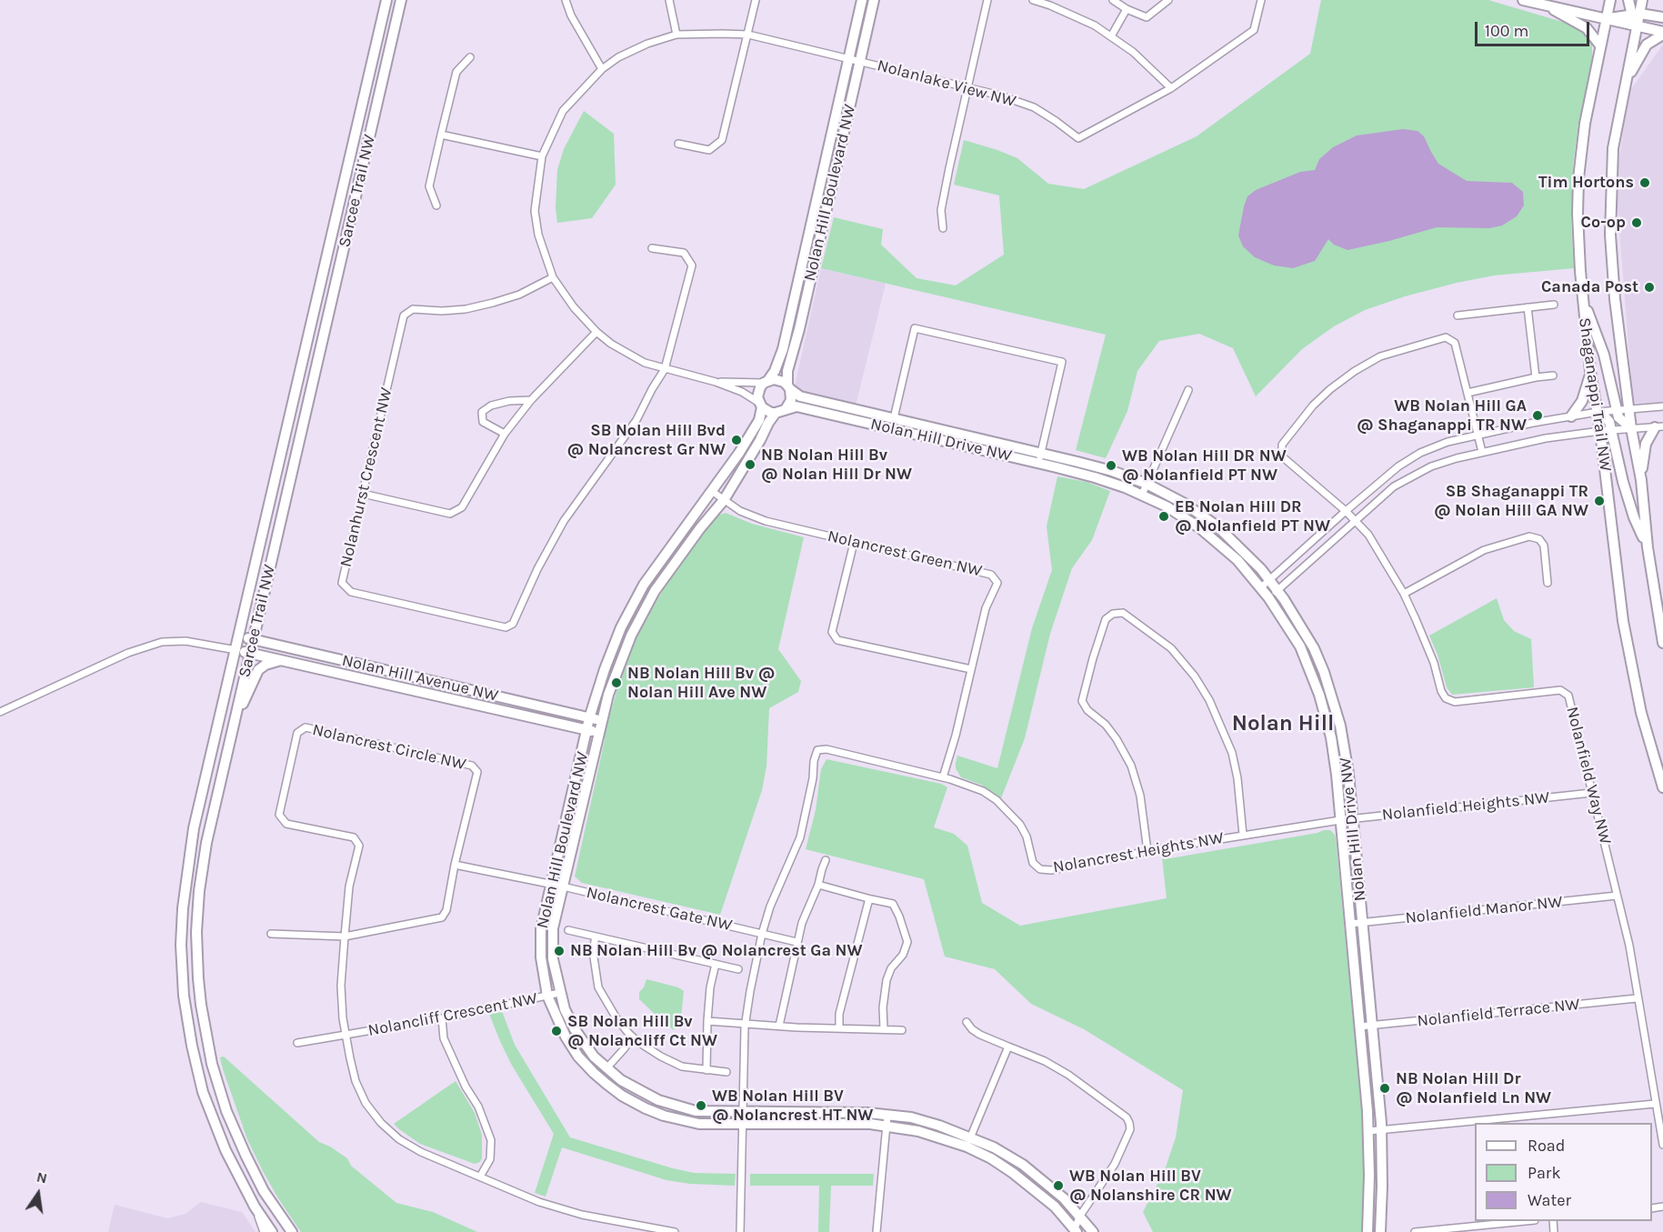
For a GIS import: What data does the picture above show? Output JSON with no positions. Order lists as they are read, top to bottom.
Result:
{
  "streets": {
    "street": [
      "Nolanlake View NW",
      "Sarcee Trail NW",
      "Nolan Hill Boulevard NW",
      "Shaganappi Trail NW",
      "Nolan Hill Drive NW",
      "Nolanhurst Crescent NW",
      "Nolancrest Green NW",
      "Nolan Hill Avenue NW",
      "Nolancrest Circle NW",
      "Nolanfield Way NW",
      "Nolanfield Heights NW",
      "Nolancrest Heights NW",
      "Nolancrest Gate NW",
      "Nolanfield Manor NW",
      "Nolanfield Terrace NW",
      "Nolancliff Crescent NW"
    ]
  },
  "crossings": [
    ["Nolanlake View NW", "Nolan Hill Boulevard NW"],
    ["Nolanlake View NW", "Nolanhurst Crescent NW"],
    ["Sarcee Trail NW", "Nolan Hill Avenue NW"],
    ["Nolan Hill Boulevard NW", "Nolan Hill Drive NW"],
    ["Nolan Hill Boulevard NW", "Nolancrest Green NW"],
    ["Nolan Hill Boulevard NW", "Nolan Hill Avenue NW"],
    ["Nolan Hill Boulevard NW", "Nolancrest Heights NW"],
    ["Nolan Hill Boulevard NW", "Nolancrest Gate NW"],
    ["Nolan Hill Boulevard NW", "Nolancliff Crescent NW"],
    ["Nolan Hill Drive NW", "Nolanfield Heights NW"],
    ["Nolan Hill Drive NW", "Nolancrest Heights NW"],
    ["Nolan Hill Drive NW", "Nolanfield Manor NW"],
    ["Nolan Hill Drive NW", "Nolanfield Terrace NW"],
    ["Nolancrest Green NW", "Nolancrest Heights NW"],
    ["Nolancrest Circle NW", "Nolancliff Crescent NW"],
    ["Nolanfield Way NW", "Nolanfield Heights NW"],
    ["Nolanfield Way NW", "Nolanfield Manor NW"],
    ["Nolanfield Way NW", "Nolanfield Terrace NW"],
    ["Nolanfield Heights NW", "Nolancrest Heights NW"],
    ["Nolancrest Heights NW", "Nolancrest Gate NW"]
  ],
  "districts": ["Nolan Hill"],
  "places": [
    "Tim Hortons",
    "Co-op",
    "Canada Post",
    "WB Nolan Hill GA @ Shaganappi TR NW",
    "SB Nolan Hill Bvd @ Nolancrest Gr NW",
    "NB Nolan Hill Bv @ Nolan Hill Dr NW",
    "WB Nolan Hill DR NW @ Nolanfield PT NW",
    "SB Shaganappi TR @ Nolan Hill GA NW",
    "EB Nolan Hill DR @ Nolanfield PT NW",
    "NB Nolan Hill Bv @ Nolan Hill Ave NW",
    "NB Nolan Hill Bv @ Nolancrest Ga NW",
    "SB Nolan Hill Bv @ Nolancliff Ct NW",
    "NB Nolan Hill Dr @ Nolanfield Ln NW",
    "WB Nolan Hill BV @ Nolancrest HT NW",
    "WB Nolan Hill BV @ Nolanshire CR NW"
  ],
  "legend": ["Road", "Park", "Water"],
  "scale_bar": "100 m",
  "north": "top"
}
